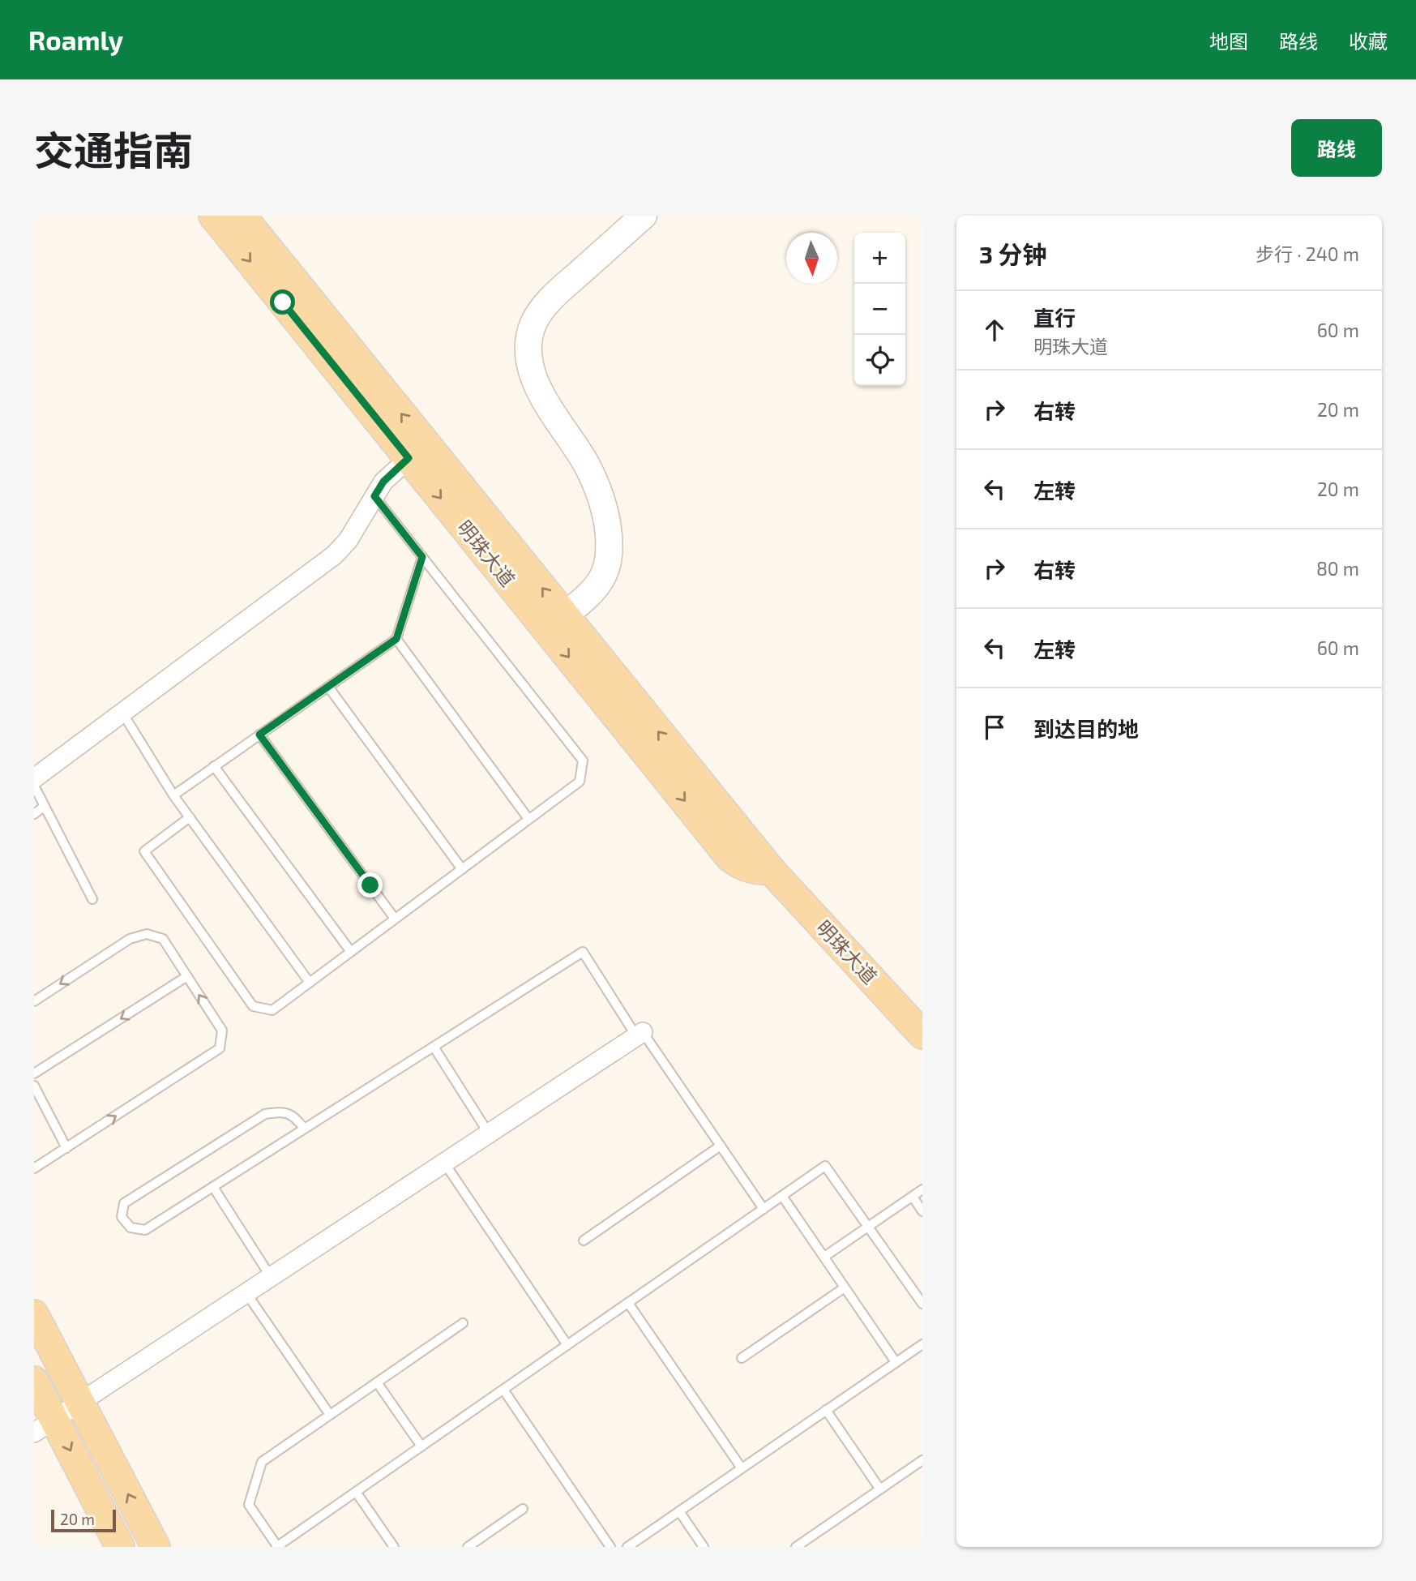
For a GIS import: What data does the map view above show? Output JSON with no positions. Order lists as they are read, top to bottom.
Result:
{
  "streets": {
    "main road": ["明珠大道"]
  },
  "scale_bar": "20 m",
  "north": "bottom",
  "page": {
    "header": "Roamly",
    "nav": ["地图", "路线", "收藏"],
    "title": "交通指南",
    "buttons": "路线",
    "heading": ["3 分钟", "步行 · 240 m"],
    "map_buttons": ["+", "−"],
    "list": [
      ["直行", "明珠大道", "60 m"],
      ["右转", "20 m"],
      ["左转", "20 m"],
      ["右转", "80 m"],
      ["左转", "60 m"],
      "到达目的地"
    ],
    "scale": "20 m"
  }
}
